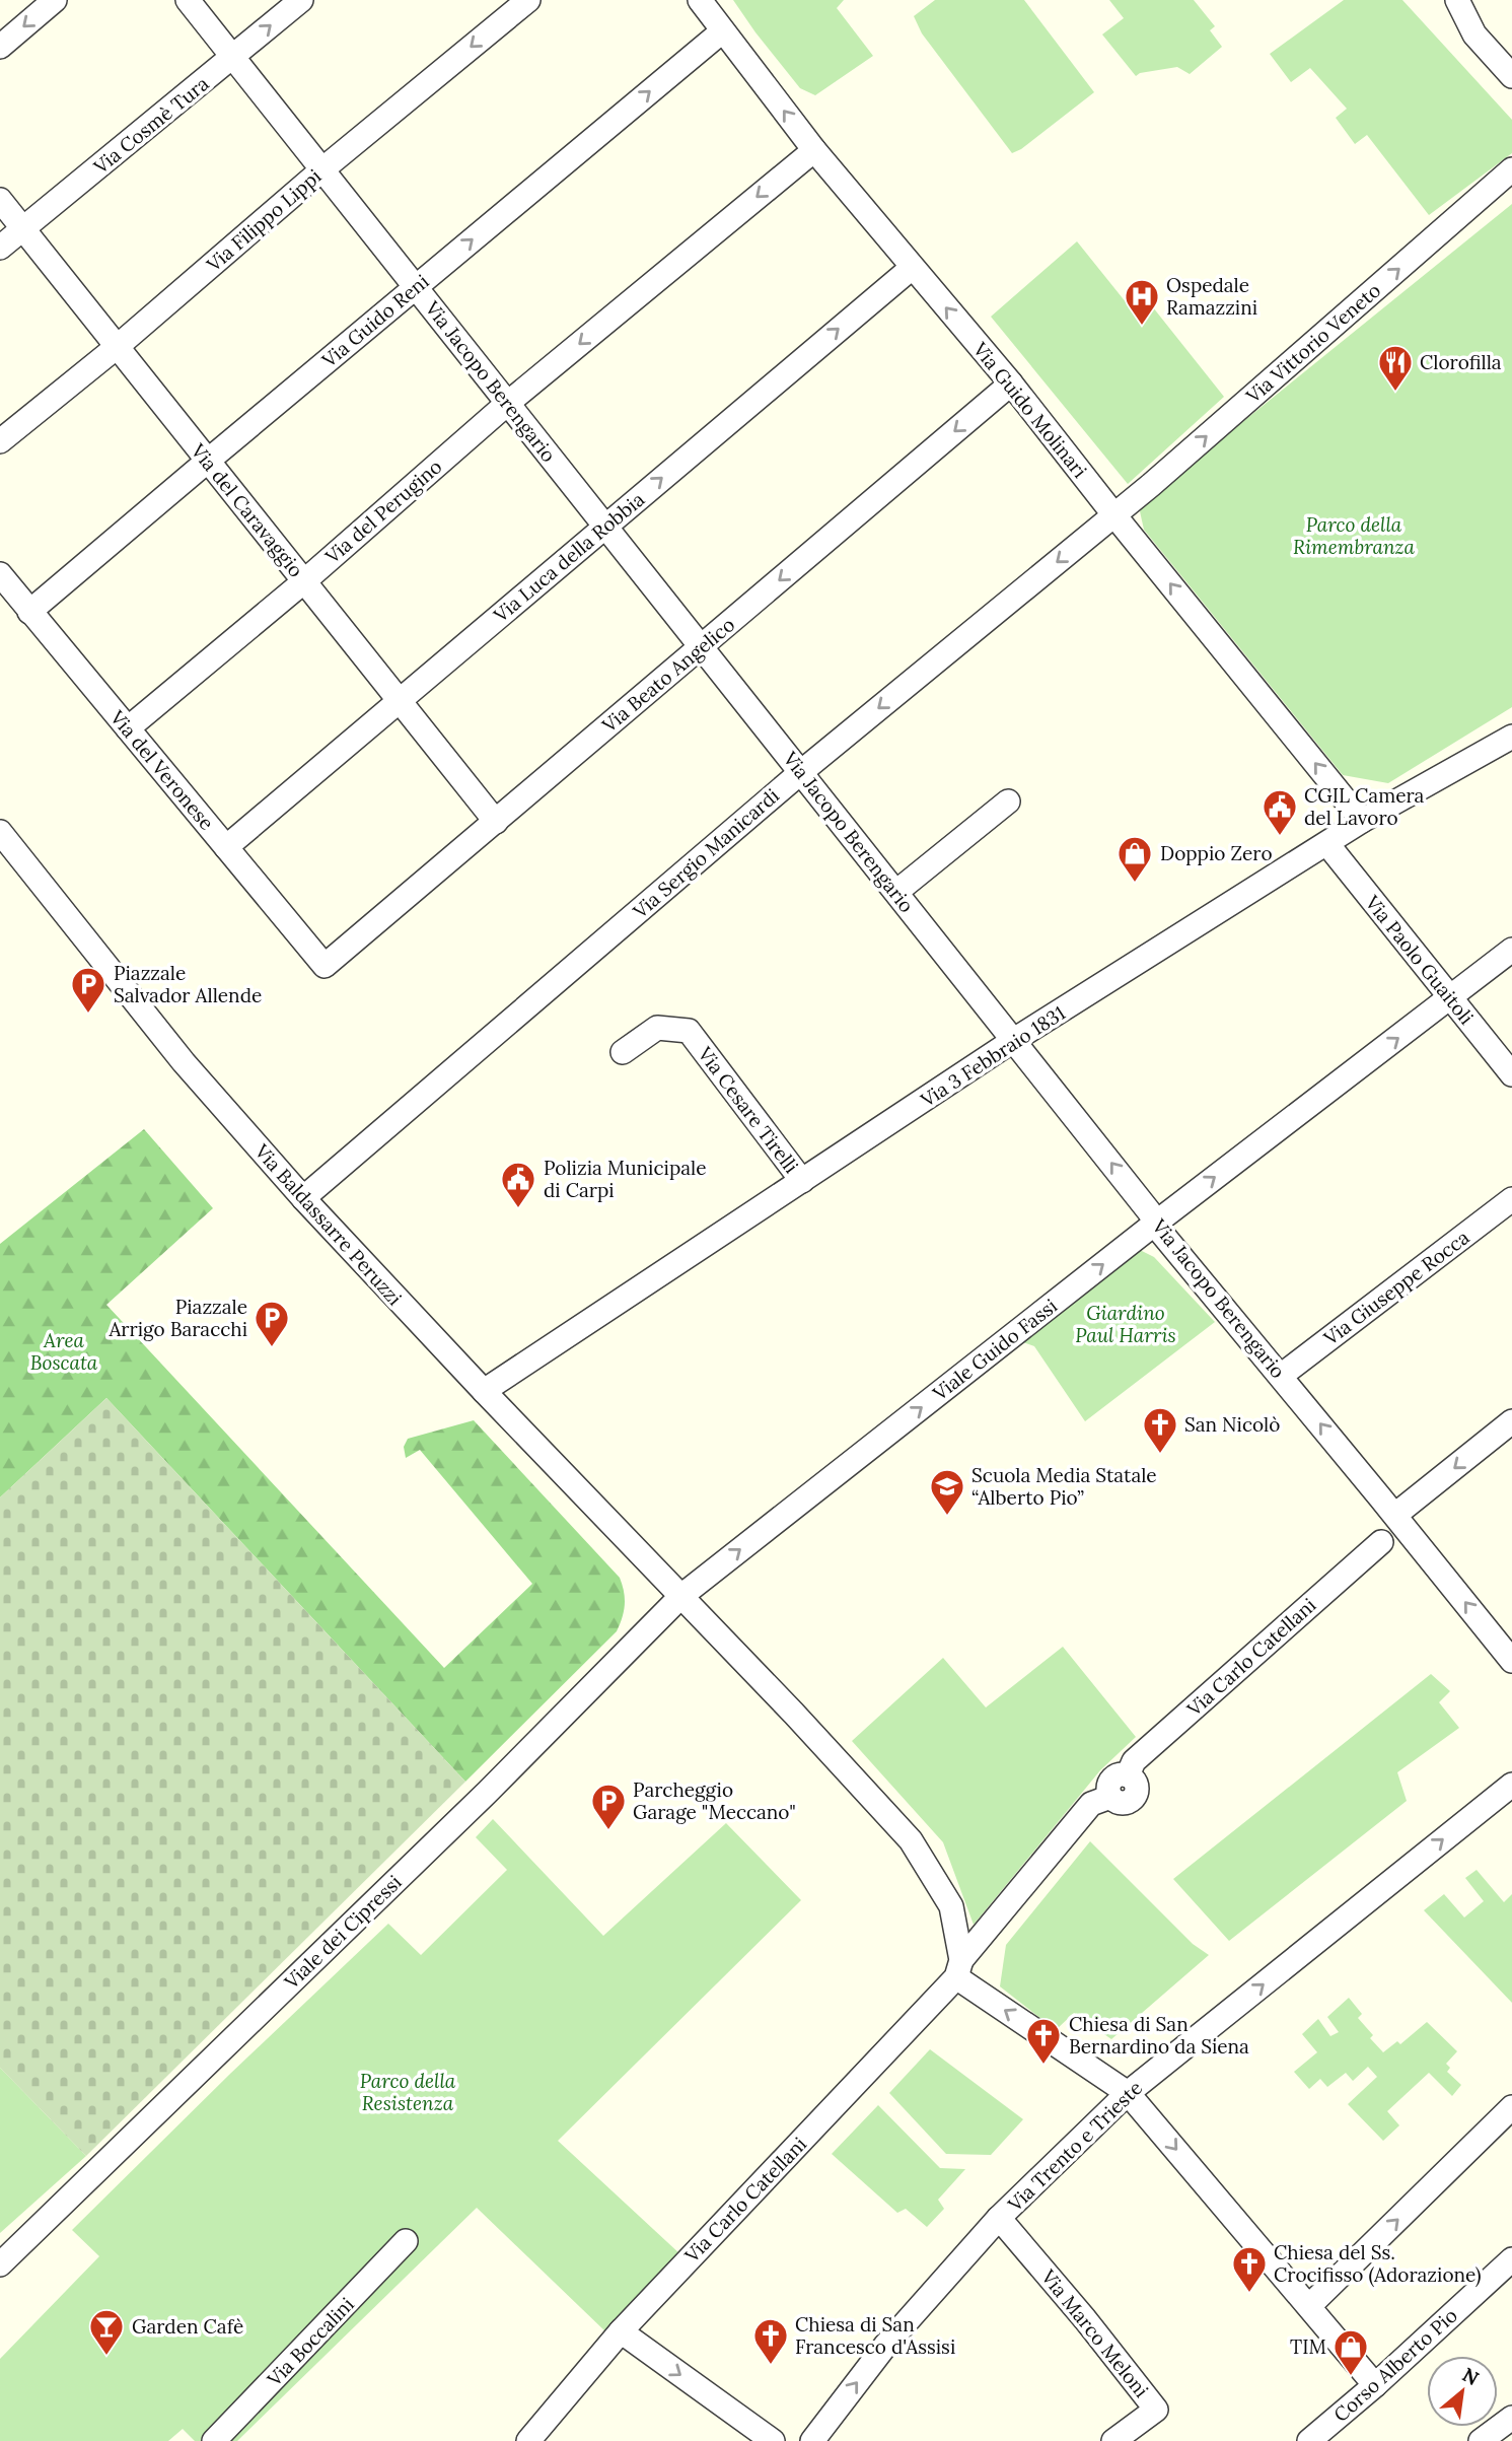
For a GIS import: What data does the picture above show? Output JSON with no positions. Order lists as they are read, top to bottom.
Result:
{
  "streets": {
    "street": [
      "Via Cosmè Tura",
      "Via Filippo Lippi",
      "Via Guido Reni",
      "Via Vittorio Veneto",
      "Via Jacopo Berengario",
      "Via Guido Molinari",
      "Via del Caravaggio",
      "Via del Perugino",
      "Via Luca della Robbia",
      "Via Beato Angelico",
      "Via del Veronese",
      "Via Sergio Manicardi",
      "Via Paolo Guaitoli",
      "Via 3 Febbraio 1831",
      "Via Cesare Tirelli",
      "Via Baldassarre Peruzzi",
      "Via Giuseppe Rocca",
      "Viale Guido Fassi",
      "Via Carlo Catellani",
      "Viale dei Cipressi",
      "Via Trento e Trieste",
      "Via Marco Meloni",
      "Via Boccalini",
      "Corso Alberto Pio"
    ]
  },
  "crossings": [
    ["Via Cosmè Tura", "Via Jacopo Berengario"],
    ["Via Cosmè Tura", "Via del Caravaggio"],
    ["Via Filippo Lippi", "Via Jacopo Berengario"],
    ["Via Filippo Lippi", "Via del Caravaggio"],
    ["Via Guido Reni", "Via Jacopo Berengario"],
    ["Via Guido Reni", "Via Guido Molinari"],
    ["Via Guido Reni", "Via del Caravaggio"],
    ["Via Guido Reni", "Via del Veronese"],
    ["Via Vittorio Veneto", "Via Guido Molinari"],
    ["Via Vittorio Veneto", "Via Sergio Manicardi"],
    ["Via Jacopo Berengario", "Via del Perugino"],
    ["Via Jacopo Berengario", "Via Luca della Robbia"],
    ["Via Jacopo Berengario", "Via Beato Angelico"],
    ["Via Jacopo Berengario", "Via Sergio Manicardi"],
    ["Via Jacopo Berengario", "Via 3 Febbraio 1831"],
    ["Via Jacopo Berengario", "Via Giuseppe Rocca"],
    ["Via Jacopo Berengario", "Viale Guido Fassi"],
    ["Via Jacopo Berengario", "Via Carlo Catellani"],
    ["Via Guido Molinari", "Via del Perugino"],
    ["Via Guido Molinari", "Via Luca della Robbia"],
    ["Via Guido Molinari", "Via Beato Angelico"],
    ["Via Guido Molinari", "Via Sergio Manicardi"],
    ["Via Guido Molinari", "Via 3 Febbraio 1831"],
    ["Via del Caravaggio", "Via del Perugino"],
    ["Via del Caravaggio", "Via Luca della Robbia"],
    ["Via del Caravaggio", "Via Beato Angelico"],
    ["Via del Perugino", "Via del Veronese"],
    ["Via Luca della Robbia", "Via del Veronese"],
    ["Via Beato Angelico", "Via del Veronese"],
    ["Via Sergio Manicardi", "Via Baldassarre Peruzzi"],
    ["Via Paolo Guaitoli", "Via 3 Febbraio 1831"],
    ["Via Paolo Guaitoli", "Viale Guido Fassi"],
    ["Via 3 Febbraio 1831", "Via Cesare Tirelli"],
    ["Via 3 Febbraio 1831", "Via Baldassarre Peruzzi"],
    ["Via Baldassarre Peruzzi", "Viale Guido Fassi"],
    ["Via Baldassarre Peruzzi", "Viale dei Cipressi"],
    ["Viale Guido Fassi", "Viale dei Cipressi"],
    ["Via Trento e Trieste", "Via Marco Meloni"]
  ],
  "one_way": [
    "Via Filippo Lippi",
    "Via Guido Reni",
    "Via Vittorio Veneto",
    "Via Guido Molinari",
    "Via del Perugino",
    "Via Luca della Robbia",
    "Via Beato Angelico",
    "Viale Guido Fassi",
    "Via Trento e Trieste"
  ],
  "parks": [
    "Parco della Rimembranza",
    "Giardino Paul Harris",
    "Area Boscata",
    "Parco della Resistenza"
  ],
  "places": {
    "hospital": ["Ospedale Ramazzini"],
    "restaurant": ["Clorofilla"],
    "public building": ["CGIL Camera del Lavoro", "Polizia Municipale di Carpi"],
    "shop": ["Doppio Zero", "TIM"],
    "parking": ["Piazzale Salvador Allende", "Piazzale Arrigo Baracchi", "Parcheggio Garage \"Meccano\""],
    "church": [
      "San Nicolò",
      "Chiesa di San Bernardino da Siena",
      "Chiesa del Ss. Crocifisso (Adorazione)",
      "Chiesa di San Francesco d'Assisi"
    ],
    "school or university": ["Scuola Media Statale “Alberto Pio”"],
    "bar": ["Garden Cafè"]
  },
  "north": "top right"
}
